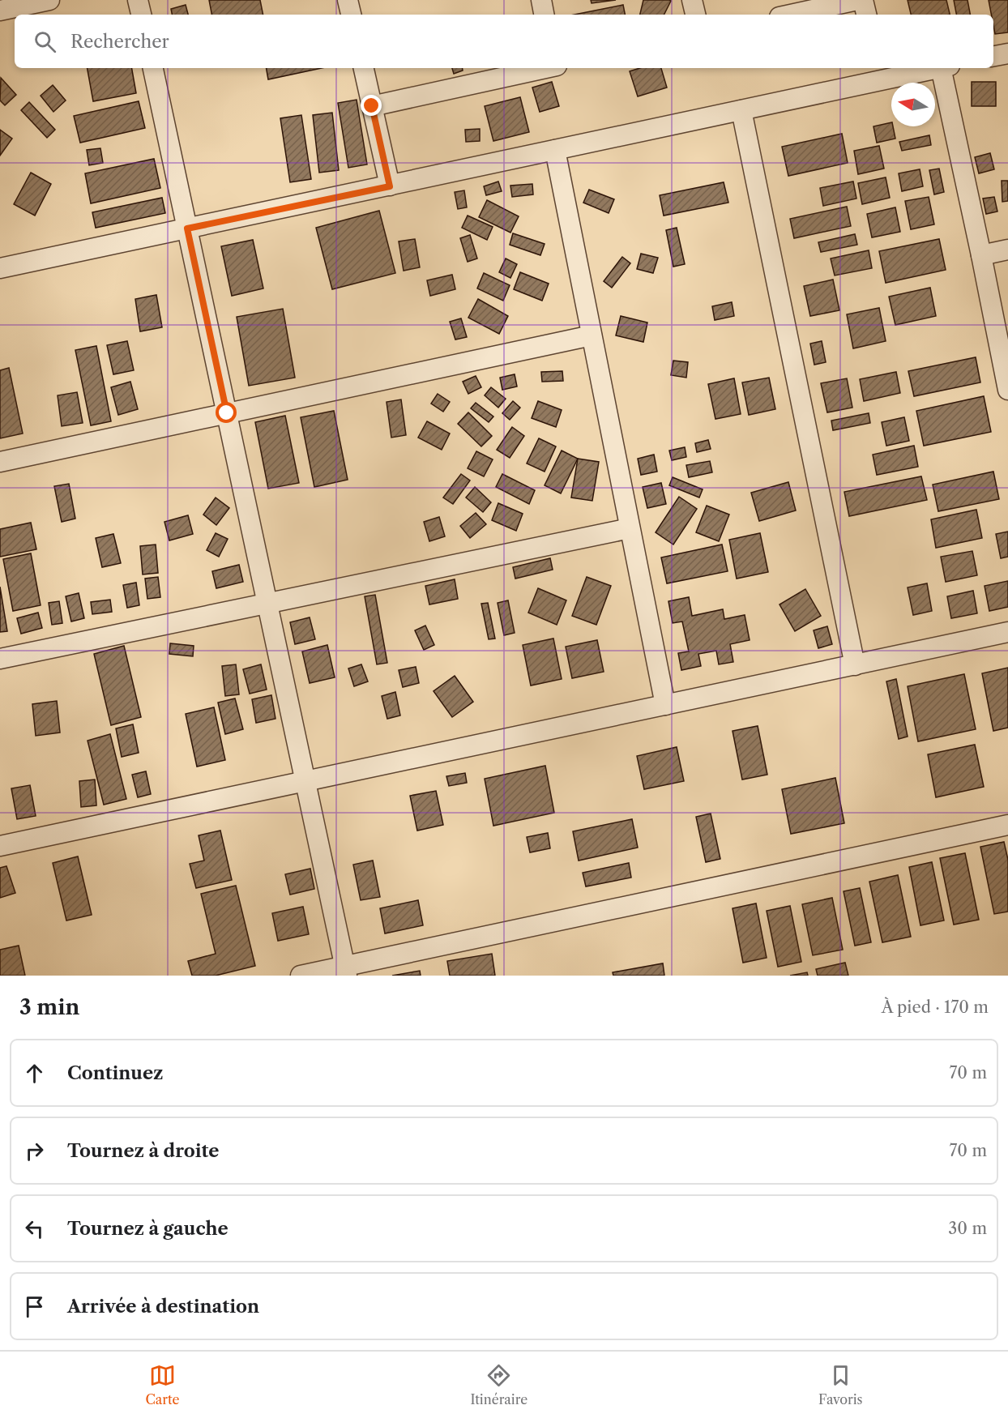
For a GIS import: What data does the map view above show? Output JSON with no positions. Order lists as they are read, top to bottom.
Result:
{
  "north": "left",
  "page": {
    "search": "Rechercher",
    "heading": ["3 min", "À pied · 170 m"],
    "list": [
      ["Continuez", "70 m"],
      ["Tournez à droite", "70 m"],
      ["Tournez à gauche", "30 m"],
      "Arrivée à destination"
    ],
    "nav": ["Carte", "Itinéraire", "Favoris"]
  }
}
